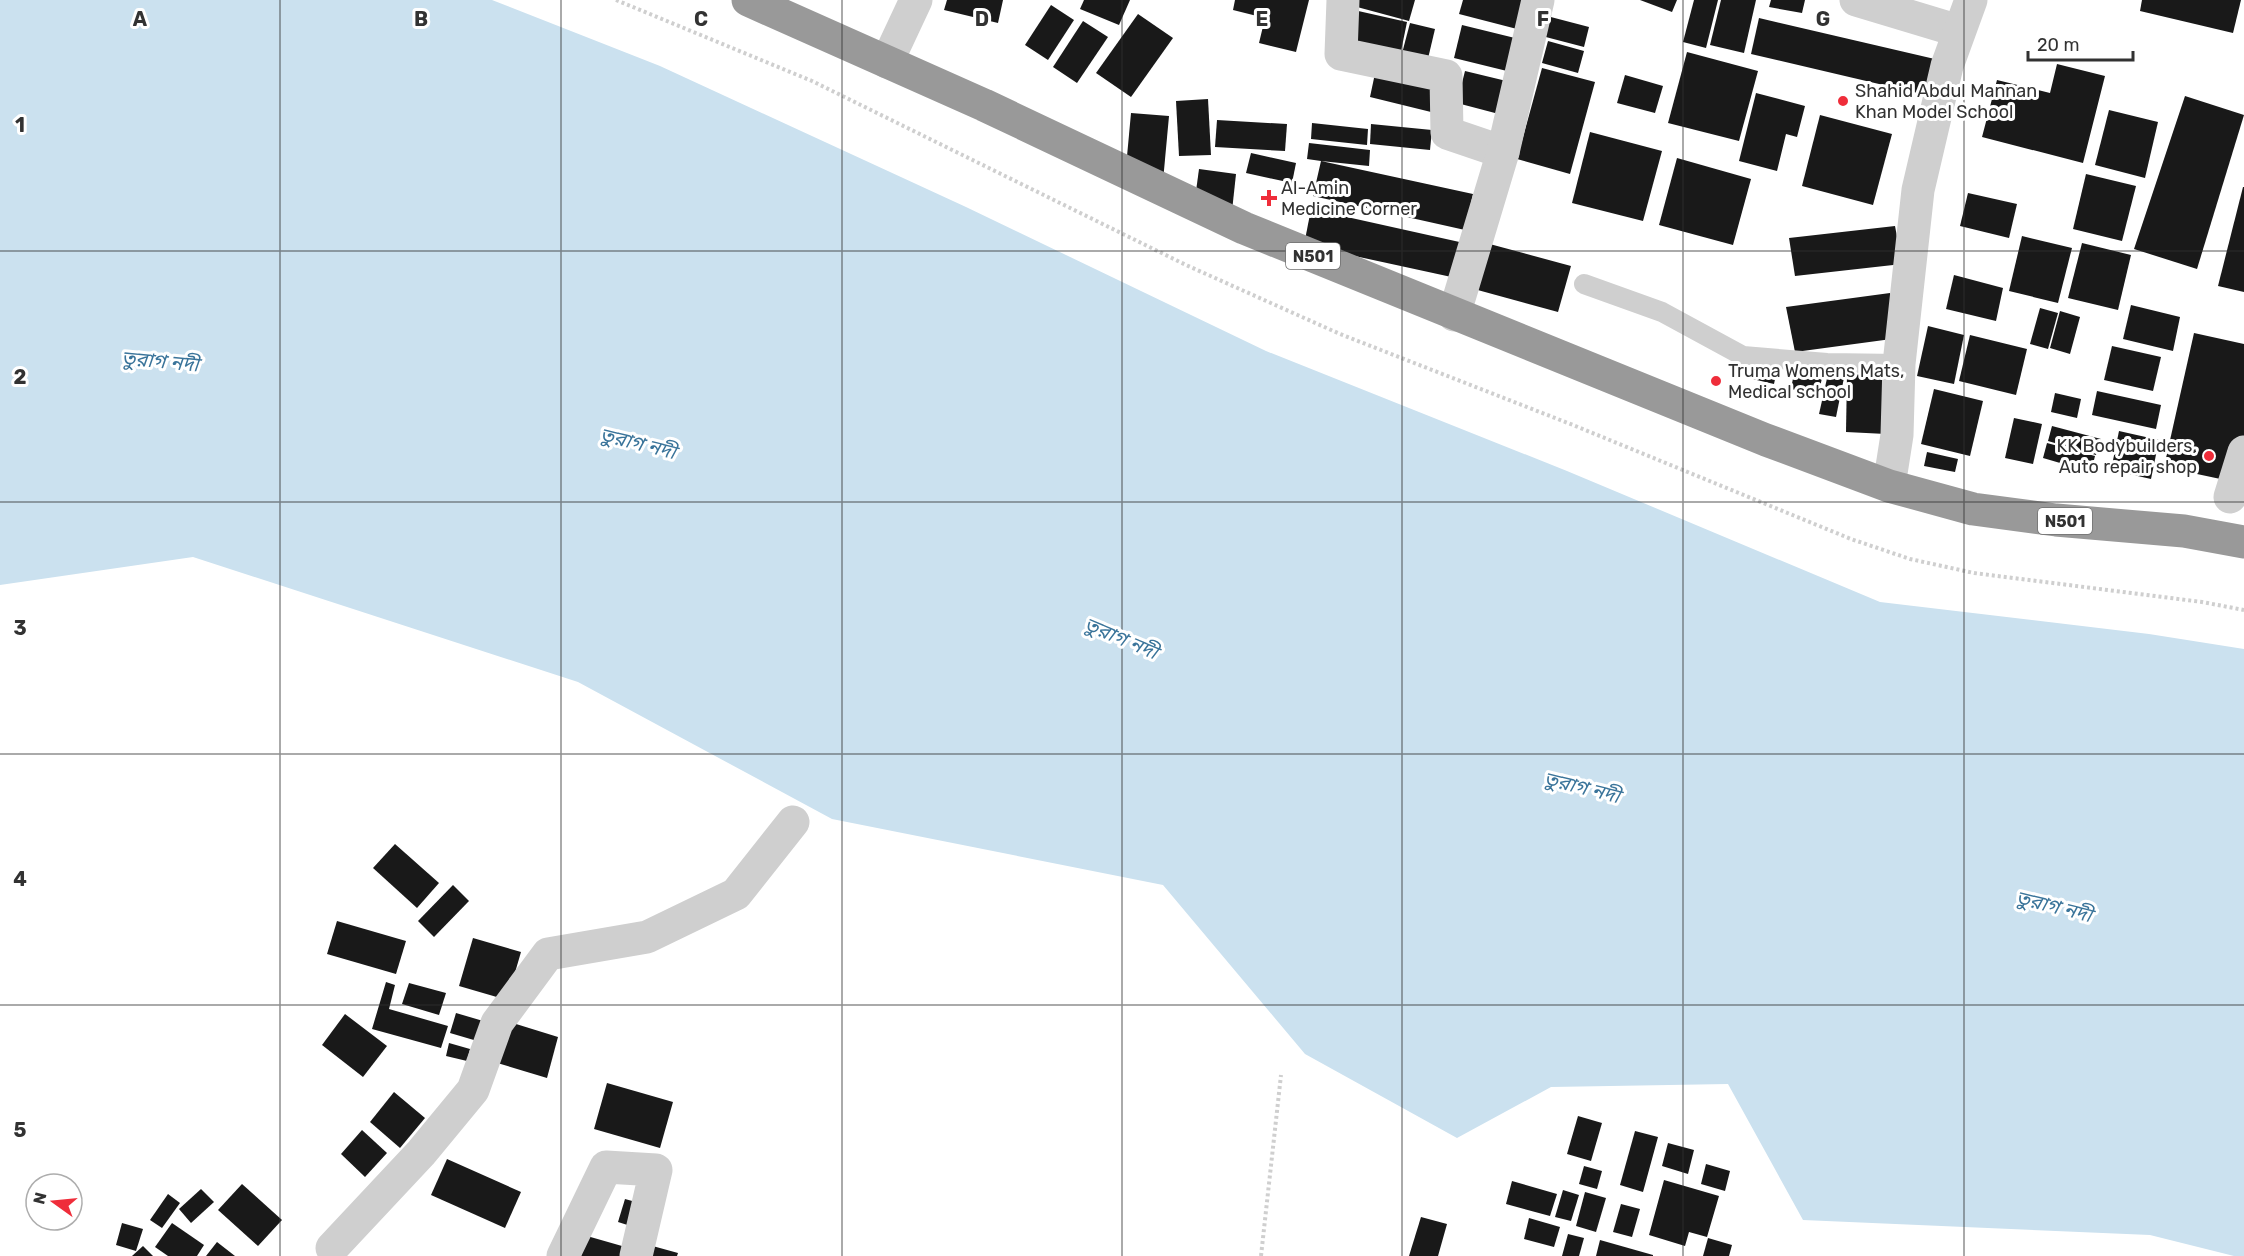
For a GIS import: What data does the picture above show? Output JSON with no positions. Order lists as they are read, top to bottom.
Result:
{
  "streets": {
    "highway": ["N501"]
  },
  "water": ["তুরাগ নদী"],
  "places": {
    "other": ["Shahid Abdul Mannan Khan Model School", "Truma Womens Mats, Medical school", "KK Bodybuilders, Auto repair shop"],
    "health": ["Al-Amin Medicine Corner"]
  },
  "scale_bar": "20 m",
  "north": "left",
  "grid": {
    "columns": [
      "A",
      "B",
      "C",
      "D",
      "E",
      "F",
      "G"
    ],
    "rows": [
      "1",
      "2",
      "3",
      "4",
      "5"
    ]
  }
}
